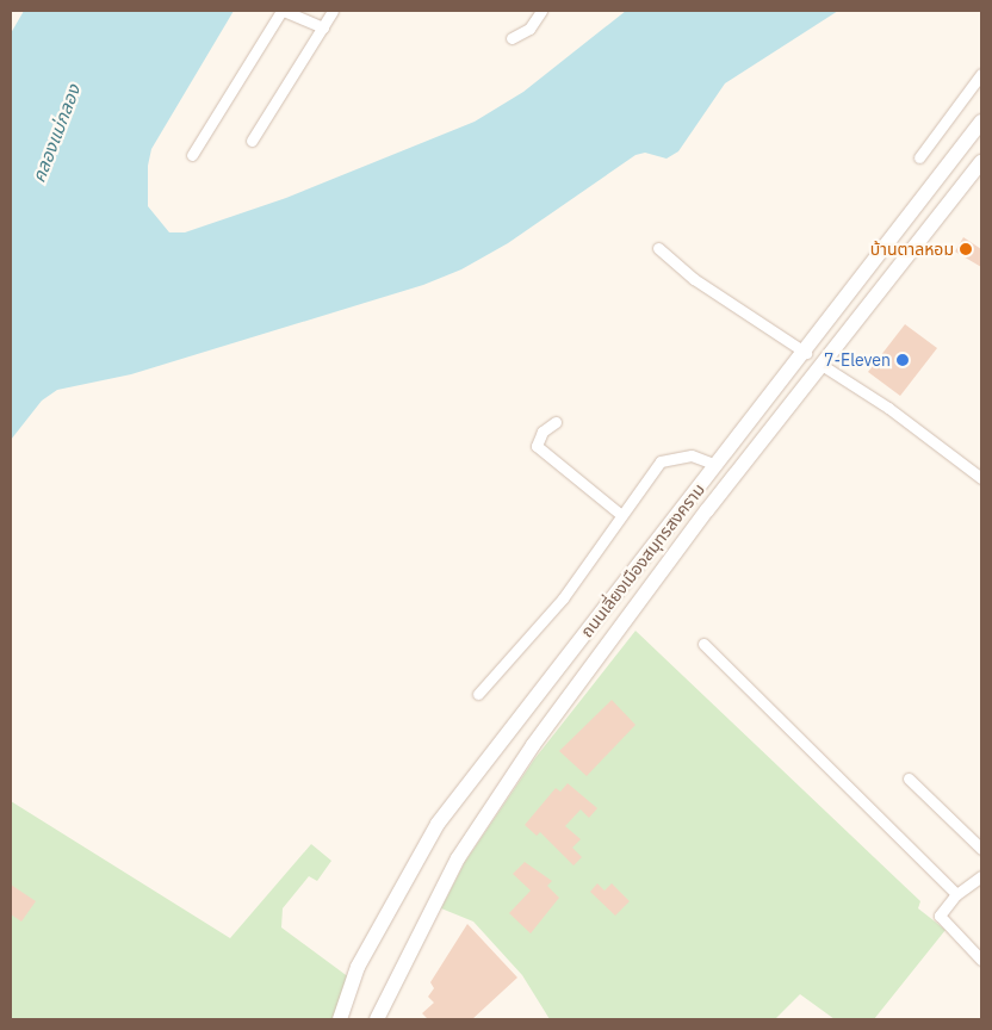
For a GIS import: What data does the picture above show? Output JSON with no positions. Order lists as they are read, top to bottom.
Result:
{
  "streets": {
    "main road": ["ถนนเลี่ยงเมืองสมุทรสงคราม"]
  },
  "water": ["คลองแม่กลอง"],
  "places": ["บ้านตาลหอม", "7-Eleven"]
}
